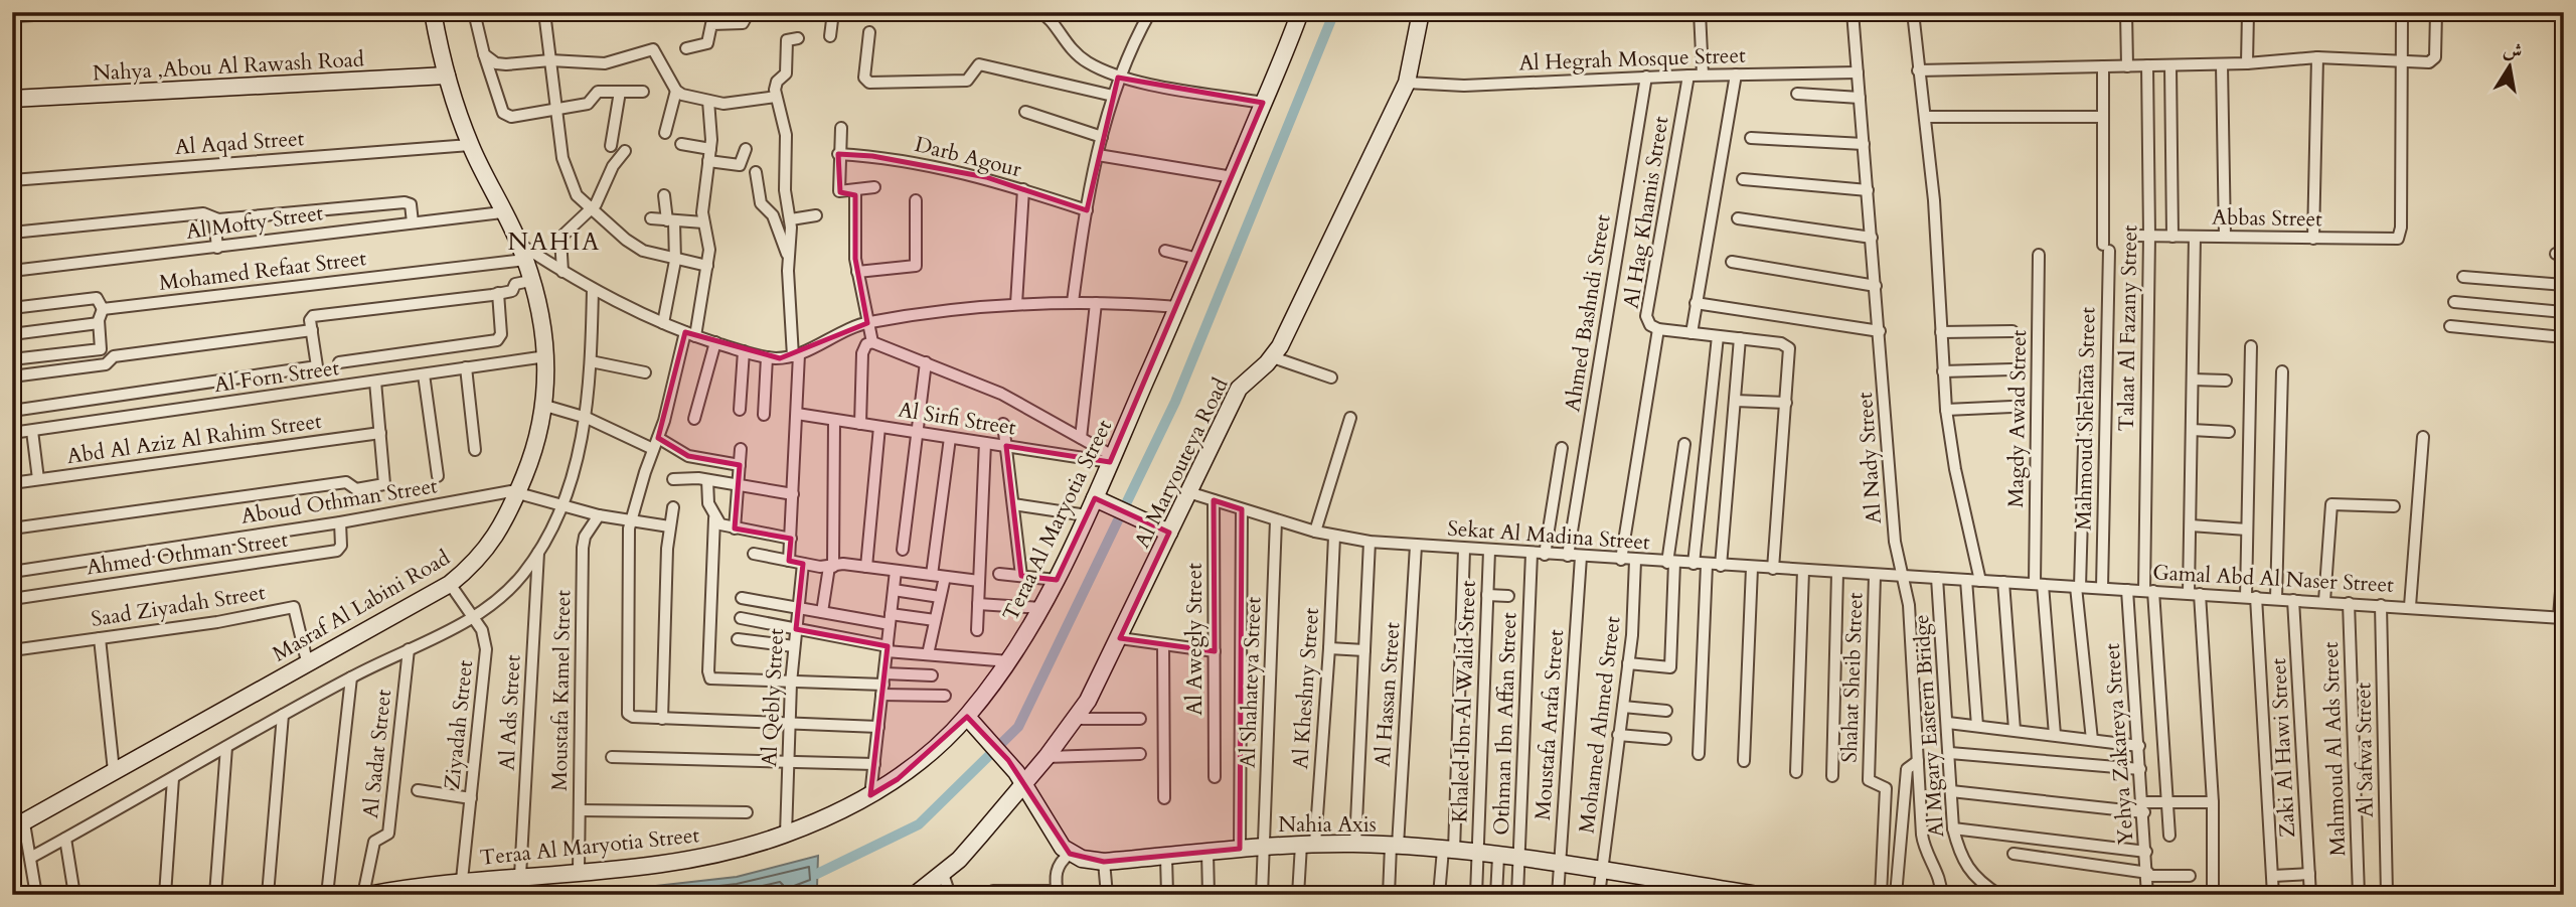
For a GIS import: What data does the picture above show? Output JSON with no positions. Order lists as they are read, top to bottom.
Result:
{
  "streets": {
    "street": [
      "Al Hegrah Mosque Street",
      "Nahya ,Abou Al Rawash Road",
      "Al Aqad Street",
      "Darb Agour",
      "Al Hag Khamis Street",
      "Abbas Street",
      "Al Mofty Street",
      "Mohamed Refaat Street",
      "Ahmed Bashndi Street",
      "Talaat Al Fazany Street",
      "Al Forn Street",
      "Al Sirfi Street",
      "Magdy Awad Street",
      "Mahmoud Shehata Street",
      "Abd Al Aziz Al Rahim Street",
      "Al Nady Street",
      "Al Maryouteya Road",
      "Aboud Othman Street",
      "Teraa Al Maryotia Street",
      "Sekat Al Madina Street",
      "Ahmed Othman Street",
      "Gamal Abd Al Naser Street",
      "Saad Ziyadah Street",
      "Masraf Al Labini Road",
      "Al Awegly Street",
      "Shahat Sheib Street",
      "Al Shahateya Street",
      "Al Kheshny Street",
      "Moustafa Kamel Street",
      "Al Hassan Street",
      "Al Qebly Street",
      "Khaled Ibn Al Walid Street",
      "Al Ads Street",
      "Othman Ibn Affan Street",
      "Ziyadah Street",
      "Moustafa Arafa Street",
      "Mohamed Ahmed Street",
      "Al Mgary Eastern Bridge",
      "Yehya Zakareya Street",
      "Zaki Al Hawi Street",
      "Mahmoud Al Ads Street",
      "Al Safwa Street",
      "Al Sadat Street",
      "Nahia Axis"
    ]
  },
  "crossings": [
    ["Al Hegrah Mosque Street", "Al Hag Khamis Street"],
    ["Al Hegrah Mosque Street", "Ahmed Bashndi Street"],
    ["Al Hegrah Mosque Street", "Al Nady Street"],
    ["Al Hegrah Mosque Street", "Al Maryouteya Road"],
    ["Nahya ,Abou Al Rawash Road", "Masraf Al Labini Road"],
    ["Al Aqad Street", "Masraf Al Labini Road"],
    ["Al Hag Khamis Street", "Sekat Al Madina Street"],
    ["Abbas Street", "Talaat Al Fazany Street"],
    ["Al Mofty Street", "Masraf Al Labini Road"],
    ["Mohamed Refaat Street", "Masraf Al Labini Road"],
    ["Ahmed Bashndi Street", "Sekat Al Madina Street"],
    ["Talaat Al Fazany Street", "Gamal Abd Al Naser Street"],
    ["Al Forn Street", "Masraf Al Labini Road"],
    ["Al Sirfi Street", "Teraa Al Maryotia Street"],
    ["Magdy Awad Street", "Gamal Abd Al Naser Street"],
    ["Mahmoud Shehata Street", "Gamal Abd Al Naser Street"],
    ["Al Nady Street", "Sekat Al Madina Street"],
    ["Al Maryouteya Road", "Sekat Al Madina Street"],
    ["Aboud Othman Street", "Ahmed Othman Street"],
    ["Aboud Othman Street", "Masraf Al Labini Road"],
    ["Aboud Othman Street", "Moustafa Kamel Street"],
    ["Teraa Al Maryotia Street", "Moustafa Kamel Street"],
    ["Teraa Al Maryotia Street", "Al Qebly Street"],
    ["Teraa Al Maryotia Street", "Al Ads Street"],
    ["Teraa Al Maryotia Street", "Ziyadah Street"],
    ["Teraa Al Maryotia Street", "Al Sadat Street"],
    ["Sekat Al Madina Street", "Gamal Abd Al Naser Street"],
    ["Sekat Al Madina Street", "Al Awegly Street"],
    ["Sekat Al Madina Street", "Shahat Sheib Street"],
    ["Sekat Al Madina Street", "Al Shahateya Street"],
    ["Sekat Al Madina Street", "Al Kheshny Street"],
    ["Sekat Al Madina Street", "Al Hassan Street"],
    ["Sekat Al Madina Street", "Khaled Ibn Al Walid Street"],
    ["Sekat Al Madina Street", "Othman Ibn Affan Street"],
    ["Sekat Al Madina Street", "Moustafa Arafa Street"],
    ["Sekat Al Madina Street", "Mohamed Ahmed Street"],
    ["Sekat Al Madina Street", "Al Mgary Eastern Bridge"],
    ["Gamal Abd Al Naser Street", "Al Mgary Eastern Bridge"],
    ["Gamal Abd Al Naser Street", "Yehya Zakareya Street"],
    ["Gamal Abd Al Naser Street", "Zaki Al Hawi Street"],
    ["Gamal Abd Al Naser Street", "Mahmoud Al Ads Street"],
    ["Gamal Abd Al Naser Street", "Al Safwa Street"],
    ["Saad Ziyadah Street", "Masraf Al Labini Road"],
    ["Masraf Al Labini Road", "Ziyadah Street"],
    ["Al Shahateya Street", "Nahia Axis"],
    ["Al Kheshny Street", "Nahia Axis"],
    ["Al Hassan Street", "Nahia Axis"],
    ["Khaled Ibn Al Walid Street", "Nahia Axis"],
    ["Othman Ibn Affan Street", "Nahia Axis"],
    ["Moustafa Arafa Street", "Nahia Axis"],
    ["Mohamed Ahmed Street", "Nahia Axis"]
  ],
  "districts": ["NAHIA"],
  "north": "top"
}
